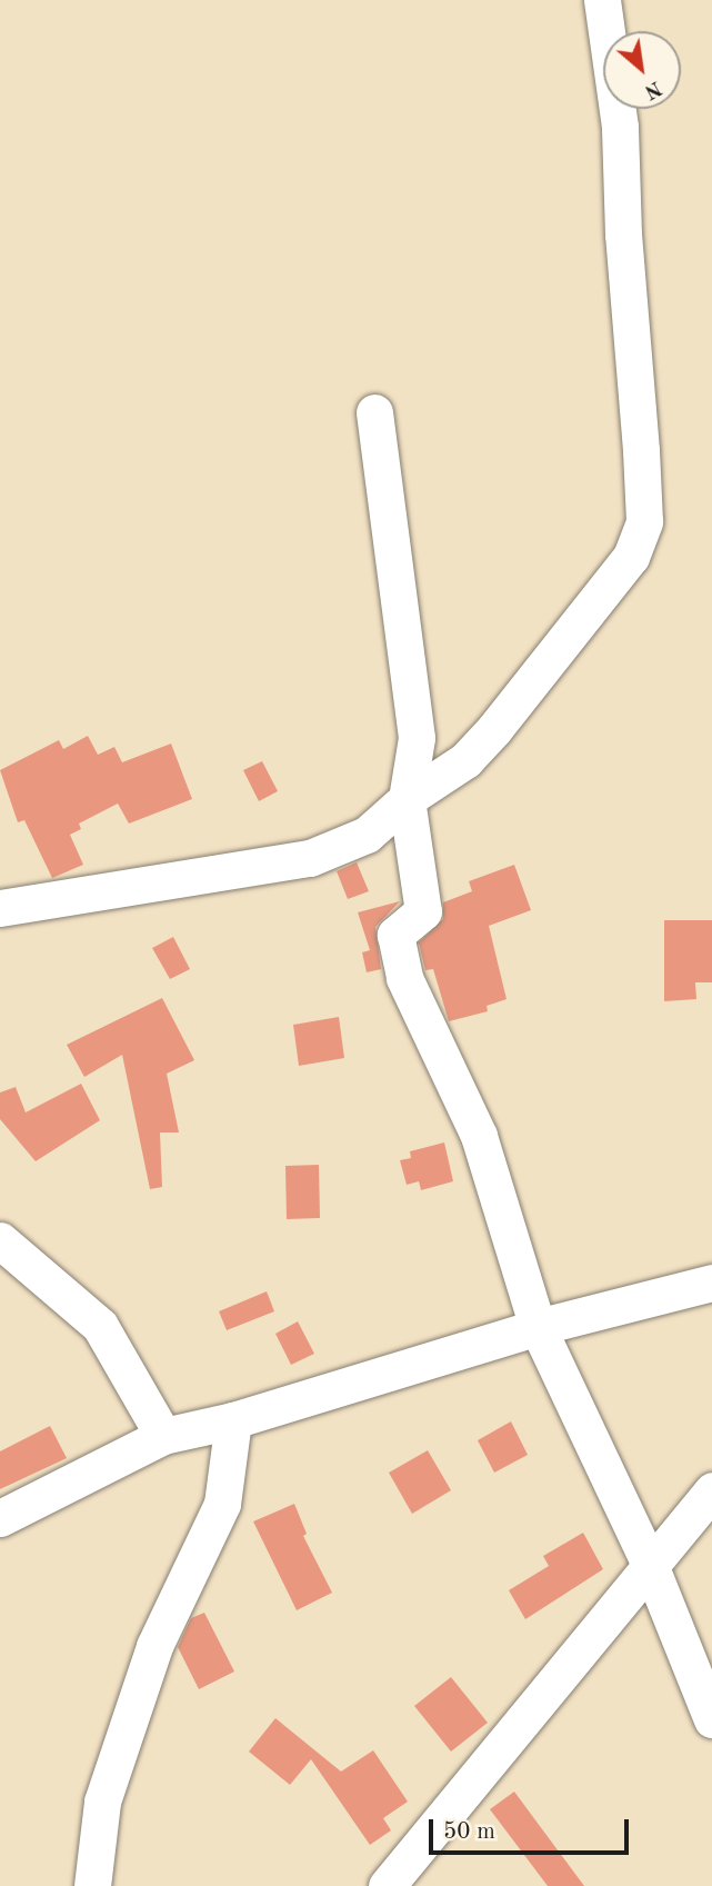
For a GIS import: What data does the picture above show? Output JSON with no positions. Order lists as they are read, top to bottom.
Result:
{
  "scale_bar": "50 m",
  "north": "bottom right"
}
